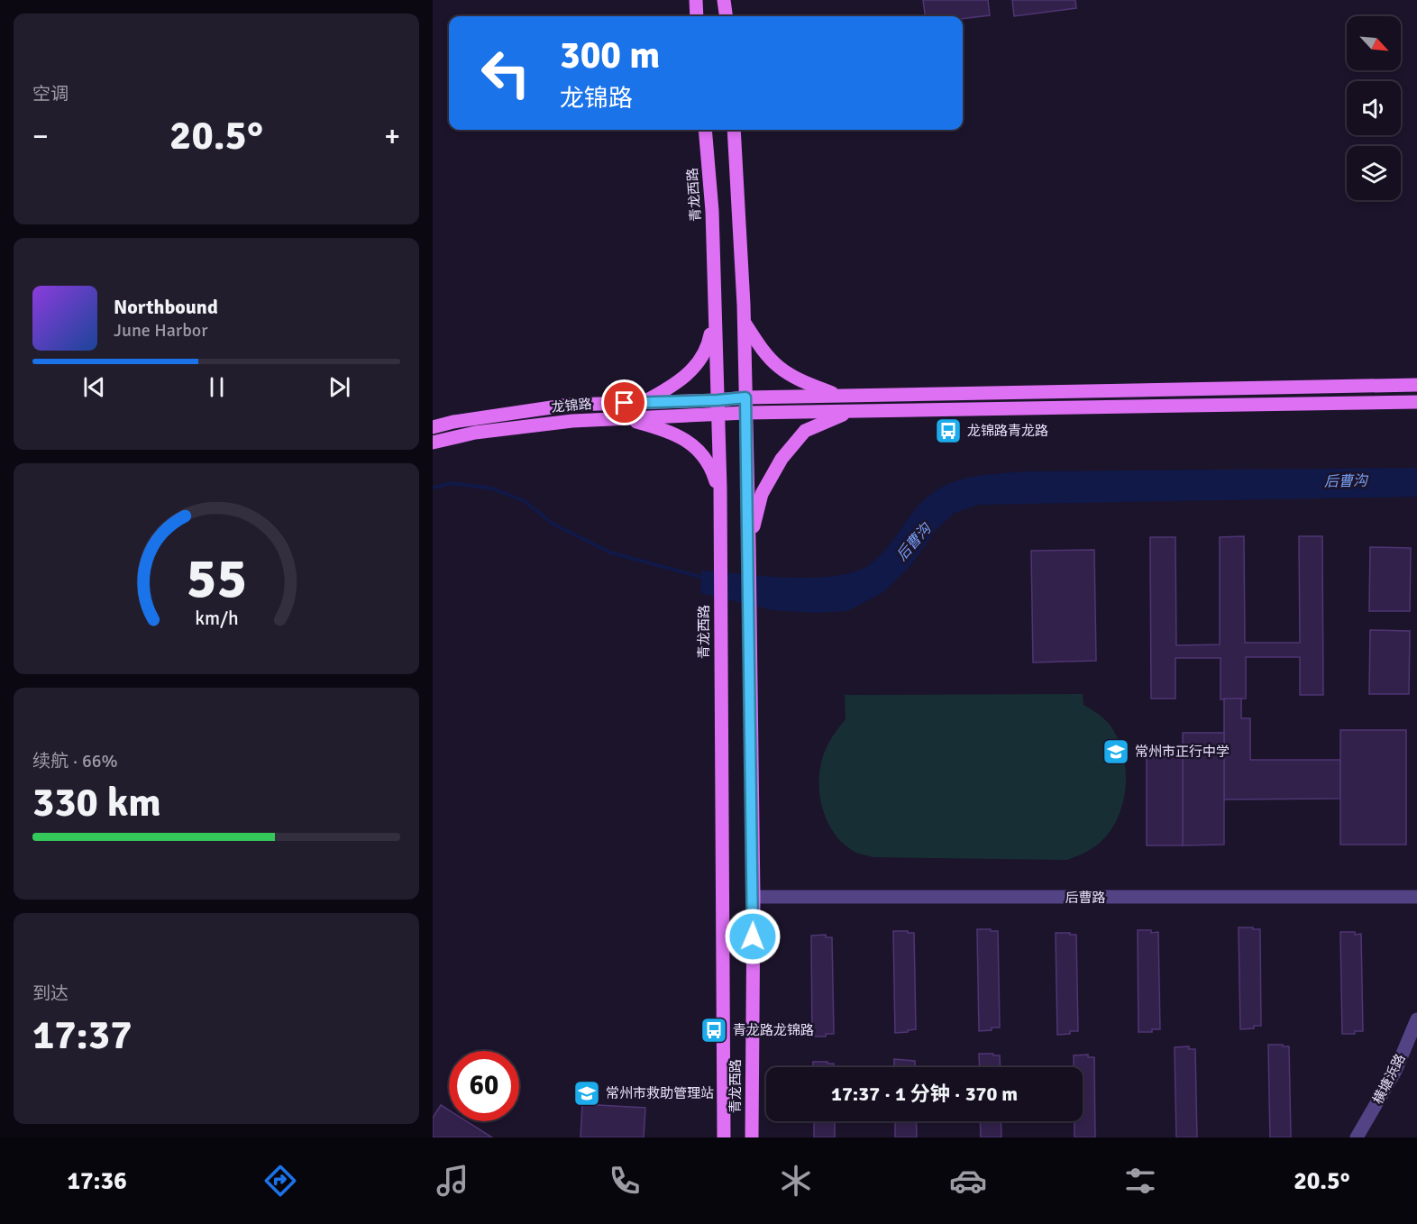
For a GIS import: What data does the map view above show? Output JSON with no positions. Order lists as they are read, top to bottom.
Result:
{
  "streets": {
    "main road": ["青龙西路", "龙锦路"],
    "street": ["后曹路", "横塘浜路"]
  },
  "crossings": [
    ["青龙西路", "龙锦路"],
    ["青龙西路", "后曹路"]
  ],
  "water": ["后曹沟"],
  "places": {
    "bus stop": ["龙锦路青龙路", "青龙路龙锦路"],
    "school or university": ["常州市正行中学", "常州市救助管理站"]
  },
  "north": "bottom right",
  "page": {
    "tile": [
      "空调",
      ["续航 · 66%", "330 km"],
      ["到达", "17:37"]
    ],
    "turn": ["300 m", "龙锦路"],
    "heat": ["−", "20.5°", "+"],
    "song": ["Northbound", "June Harbor"],
    "limit": "60",
    "trip": "17:37 · 1 分钟 · 370 m",
    "tabs": ["17:36", "20.5°"],
    "gauge": ["55", "km/h"]
  }
}
